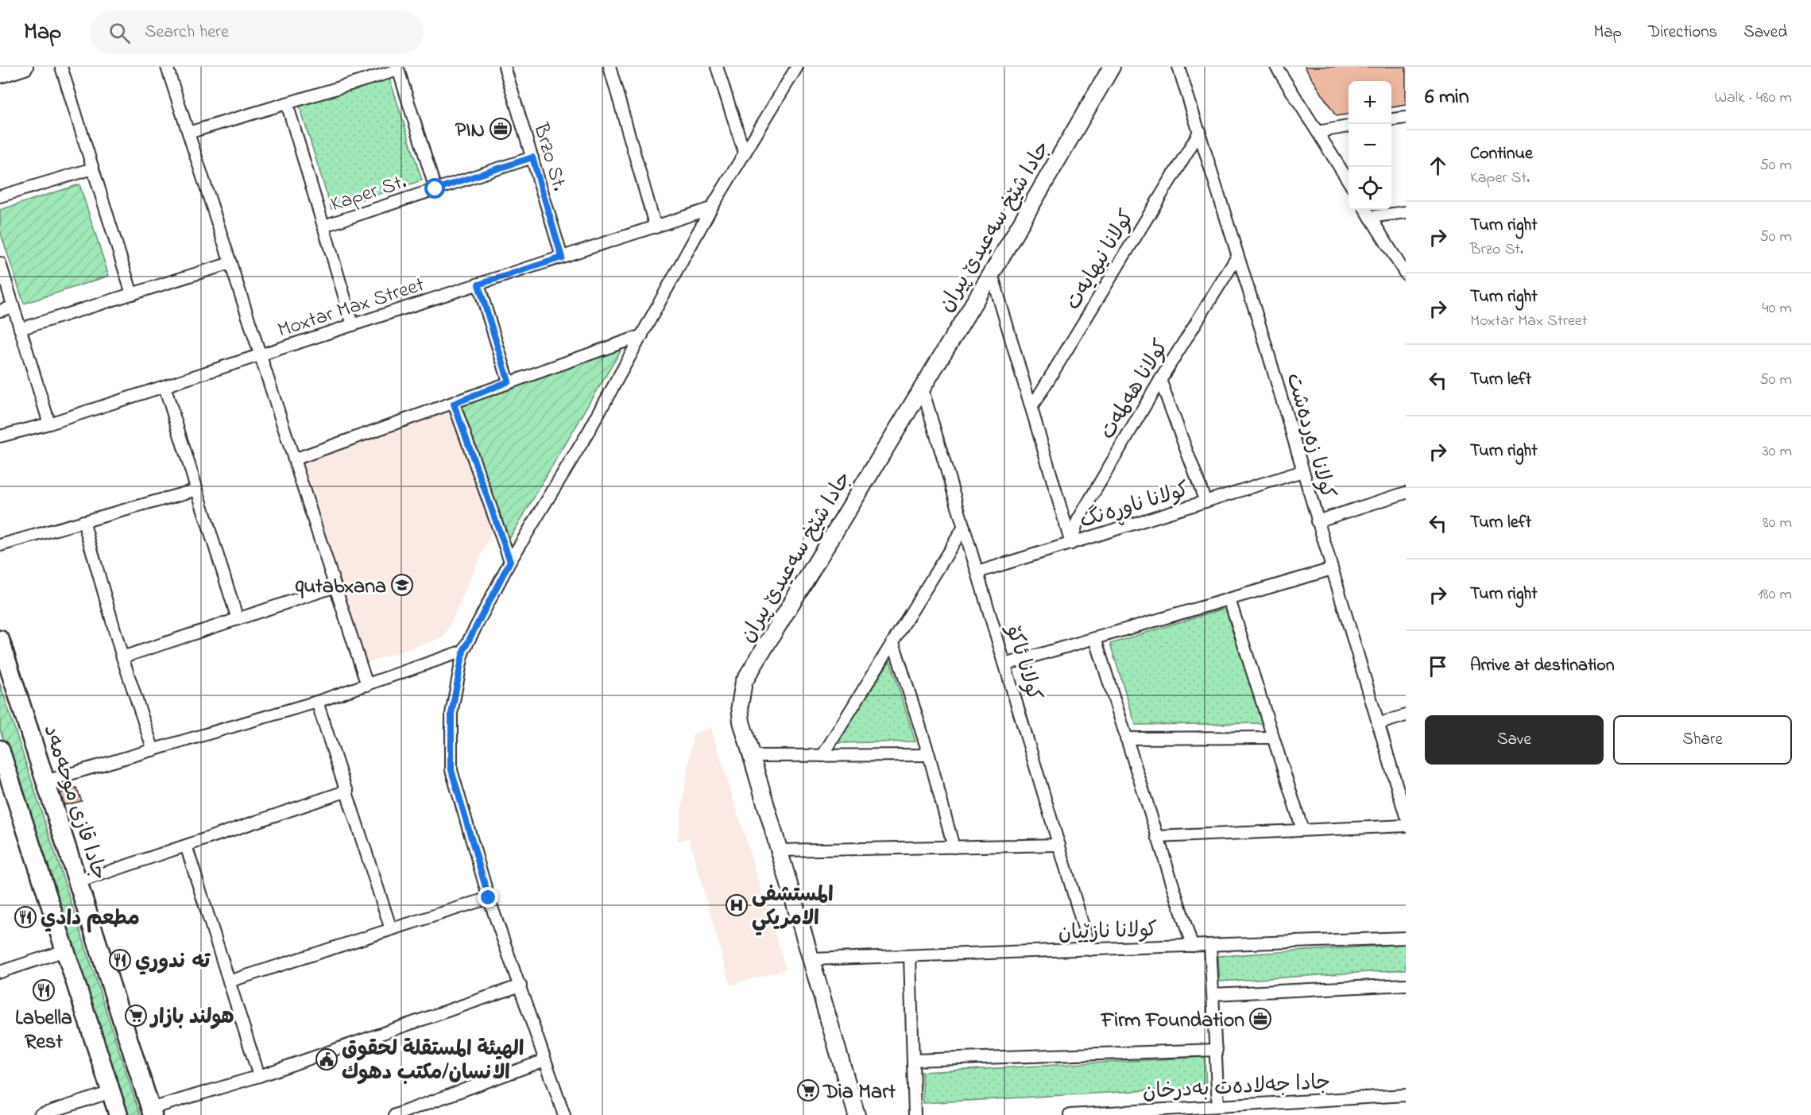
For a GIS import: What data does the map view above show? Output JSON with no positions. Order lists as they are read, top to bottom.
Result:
{
  "streets": {
    "main road": ["جادا قازی موحەمەد"],
    "street": [
      "Brzo St.",
      "Kaper St.",
      "جادا شێخ سەعیدێ پیران",
      "کولانا نیهایەت",
      "Moxtar Max Street",
      "کولانا هەلمەت",
      "کولانا زەردەشت",
      "کولانا ناوڕەنگ",
      "کولانا ئاکۆ",
      "کولانا نازێیان",
      "جادا جەلادەت بەدرخان"
    ]
  },
  "crossings": [
    ["Brzo St.", "Kaper St."],
    ["Brzo St.", "Moxtar Max Street"],
    ["جادا شێخ سەعیدێ پیران", "کولانا ئاکۆ"],
    ["جادا شێخ سەعیدێ پیران", "کولانا نازێیان"],
    ["کولانا نیهایەت", "کولانا زەردەشت"],
    ["کولانا هەلمەت", "کولانا زەردەشت"],
    ["کولانا هەلمەت", "کولانا ناوڕەنگ"],
    ["کولانا زەردەشت", "کولانا ناوڕەنگ"],
    ["کولانا ناوڕەنگ", "کولانا ئاکۆ"],
    ["کولانا ئاکۆ", "کولانا نازێیان"]
  ],
  "places": {
    "office": ["PIN", "Firm Foundation"],
    "school or university": ["qutabxana"],
    "hospital": ["المستشفى الامريكي"],
    "restaurant": ["مطعم دادي", "ته ندوري", "Labella Rest"],
    "supermarket": ["هولند بازار", "Dia Mart"],
    "public building": ["الهيئة المستقلة لحقوق الانسان/مكتب دهوك"]
  },
  "page": {
    "header": "Map",
    "search": "Search here",
    "nav": ["Map", "Directions", "Saved"],
    "heading": ["6 min", "Walk · 480 m"],
    "map_buttons": ["+", "−"],
    "list": [
      ["Continue", "Kaper St.", "50 m"],
      ["Turn right", "Brzo St.", "50 m"],
      ["Turn right", "Moxtar Max Street", "40 m"],
      ["Turn left", "50 m"],
      ["Turn right", "30 m"],
      ["Turn left", "80 m"],
      ["Turn right", "180 m"],
      "Arrive at destination"
    ],
    "buttons": ["Save", "Share"]
  }
}
